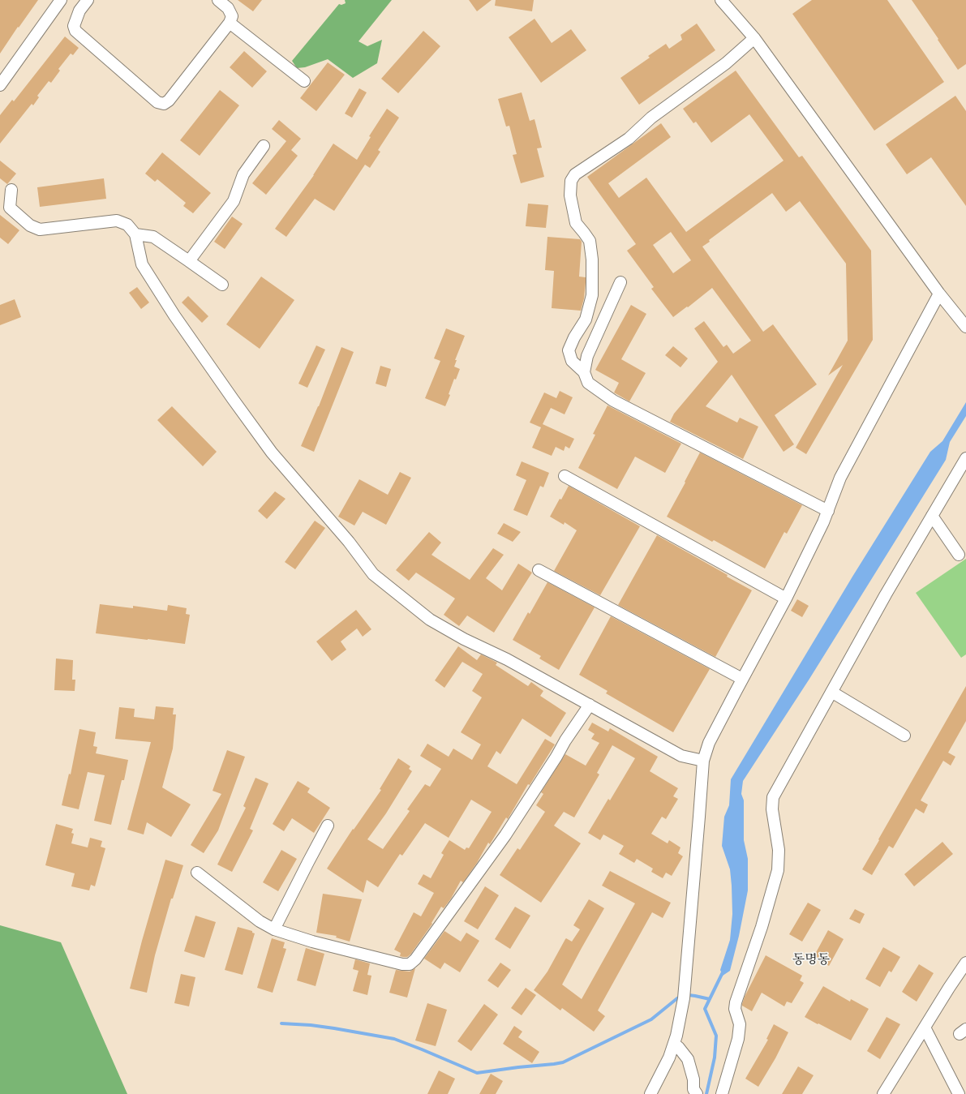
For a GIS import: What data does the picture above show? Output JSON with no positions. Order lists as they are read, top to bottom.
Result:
{
  "districts": ["동명동"]
}
